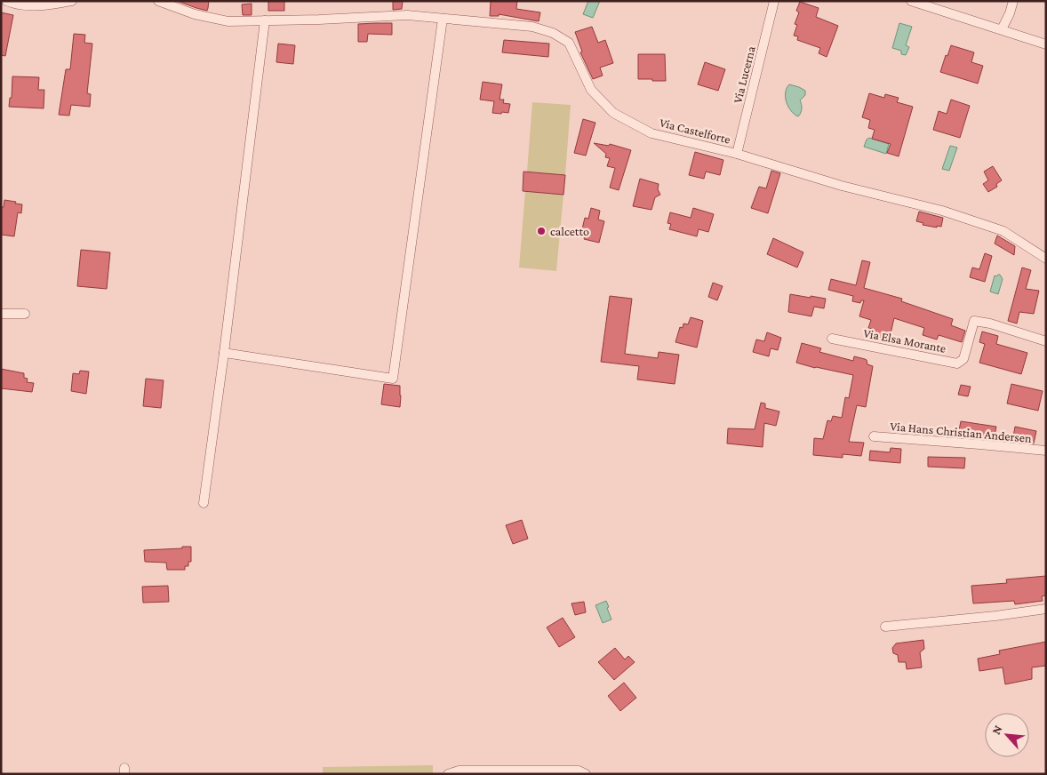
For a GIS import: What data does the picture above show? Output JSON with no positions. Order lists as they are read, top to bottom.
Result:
{
  "streets": {
    "street": [
      "Via Lucerna",
      "Via Castelforte",
      "Via Elsa Morante",
      "Via Hans Christian Andersen"
    ]
  },
  "crossings": [
    ["Via Lucerna", "Via Castelforte"]
  ],
  "places": ["calcetto"],
  "north": "top left"
}
